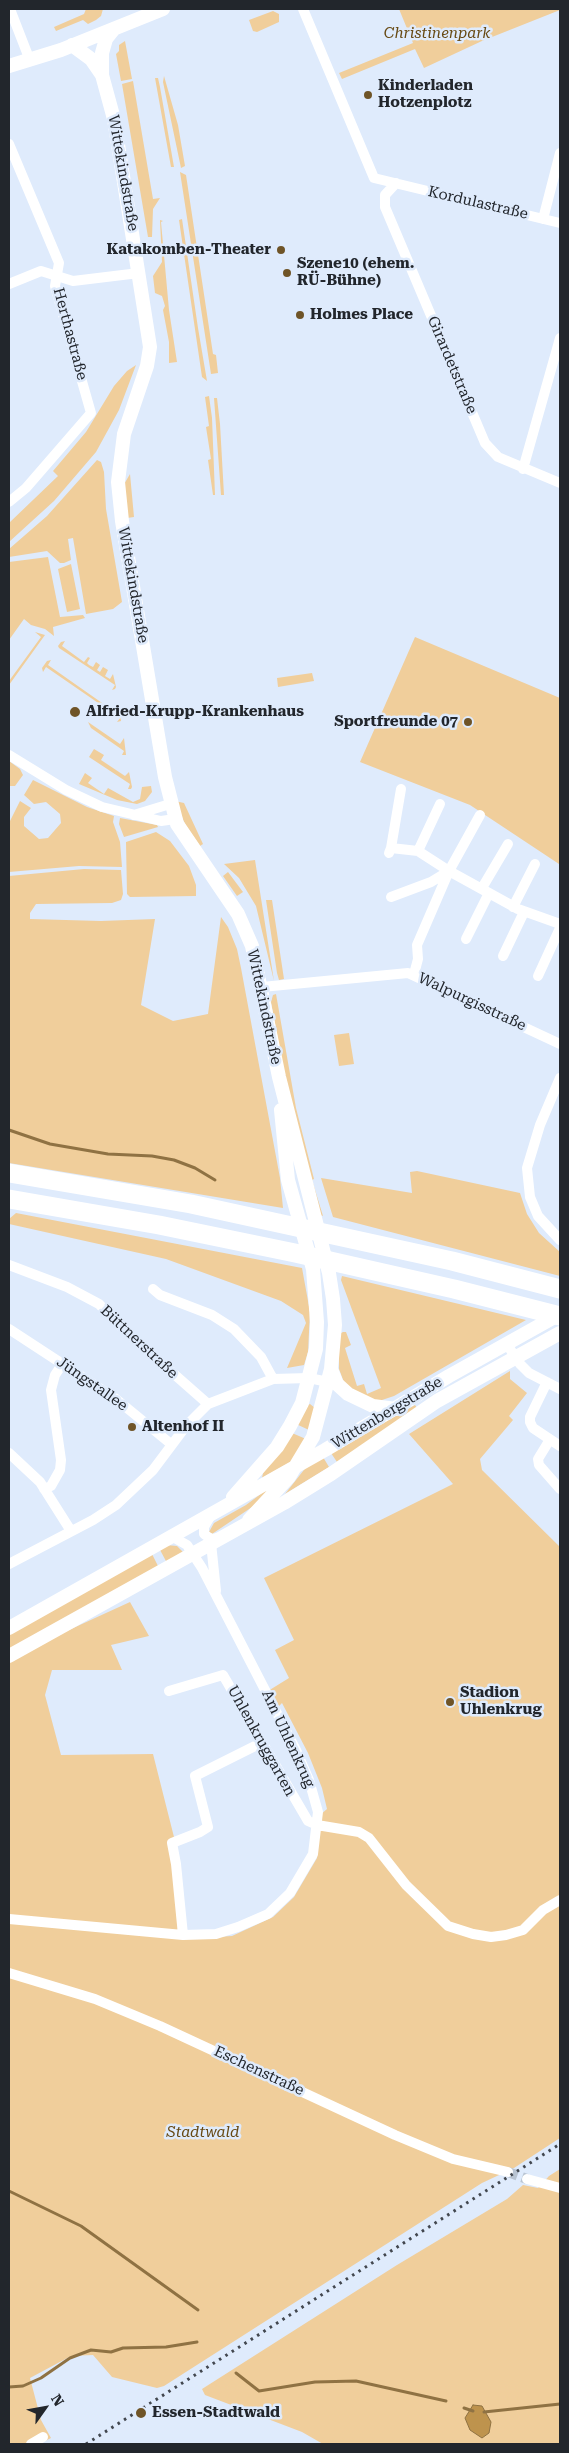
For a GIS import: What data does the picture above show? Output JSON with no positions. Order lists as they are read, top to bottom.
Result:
{
  "streets": {
    "street": [
      "Wittekindstraße",
      "Kordulastraße",
      "Herthastraße",
      "Girardetstraße",
      "Walpurgisstraße",
      "Büttnerstraße",
      "Jüngstallee",
      "Wittenbergstraße",
      "Am Uhlenkrug",
      "Uhlenkruggarten",
      "Eschenstraße"
    ]
  },
  "crossings": [
    ["Wittekindstraße", "Walpurgisstraße"],
    ["Wittekindstraße", "Wittenbergstraße"],
    ["Kordulastraße", "Girardetstraße"],
    ["Wittenbergstraße", "Am Uhlenkrug"],
    ["Am Uhlenkrug", "Uhlenkruggarten"]
  ],
  "parks": ["Christinenpark", "Stadtwald"],
  "places": [
    "Kinderladen Hotzenplotz",
    "Katakomben-Theater",
    "Szene10 (ehem. RÜ-Bühne)",
    "Holmes Place",
    "Alfried-Krupp-Krankenhaus",
    "Sportfreunde 07",
    "Altenhof II",
    "Stadion Uhlenkrug",
    "Essen-Stadtwald"
  ],
  "north": "top right"
}
